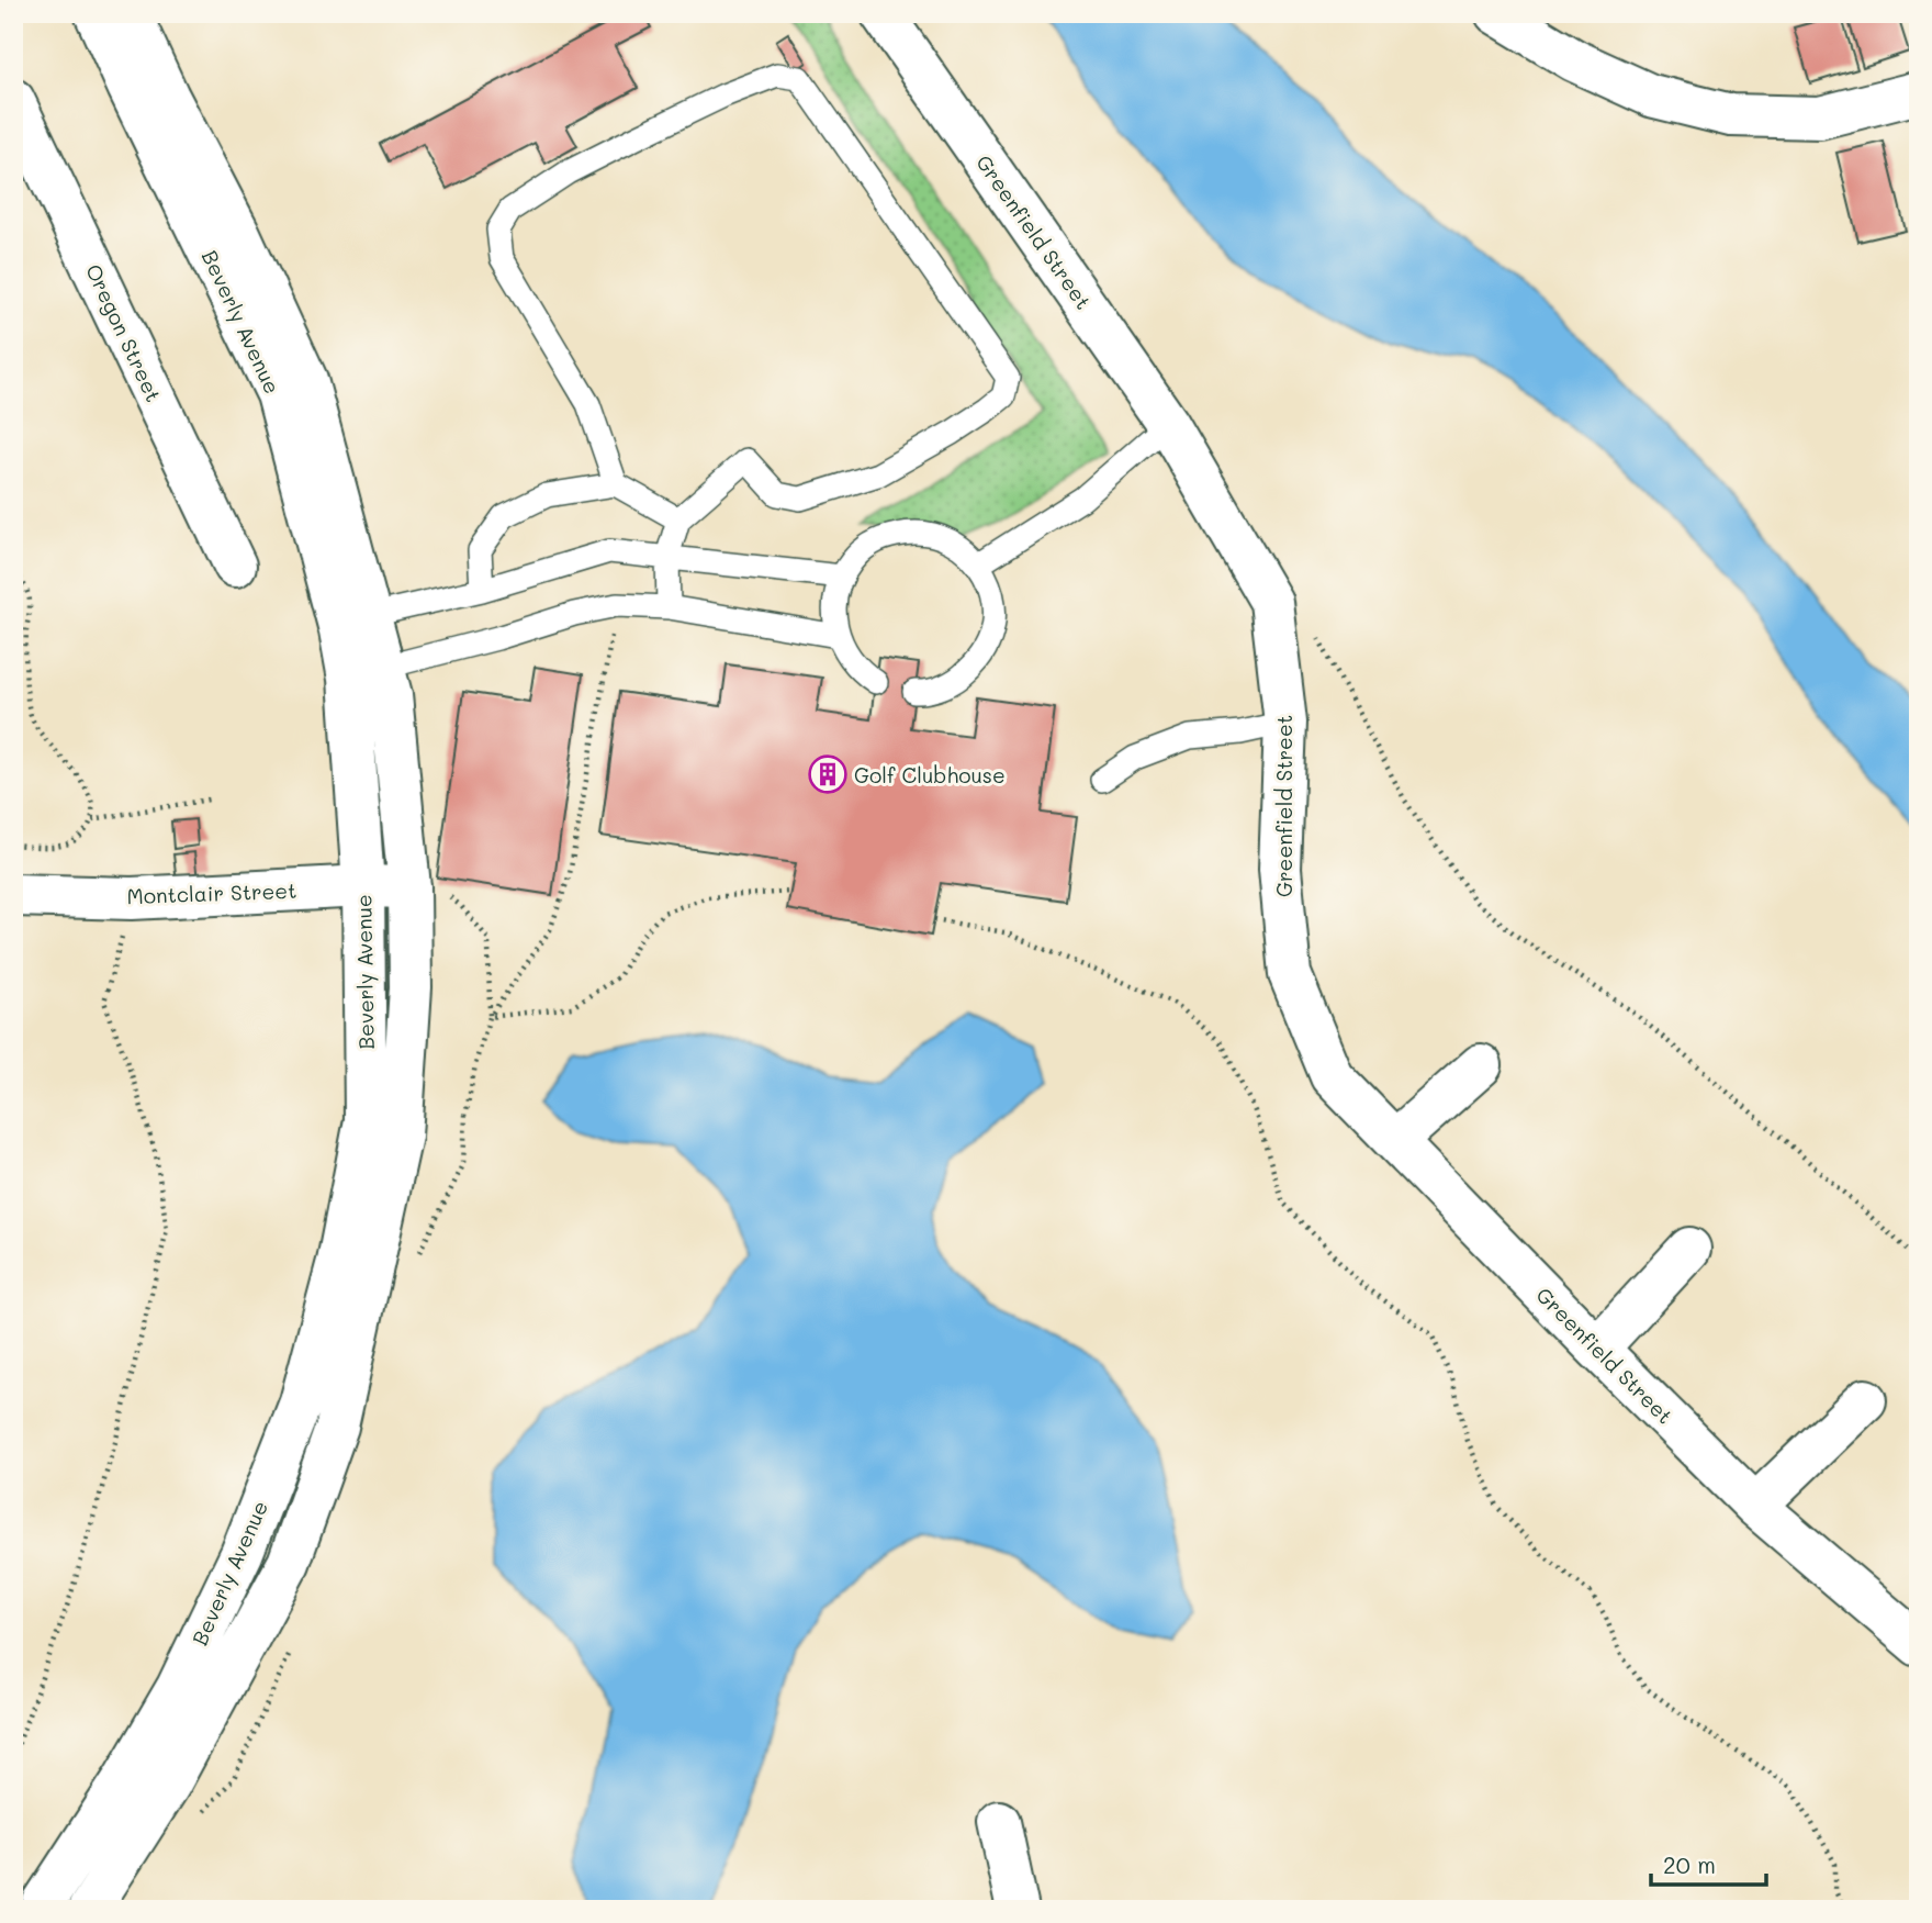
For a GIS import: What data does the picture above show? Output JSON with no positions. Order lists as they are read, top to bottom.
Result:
{
  "streets": {
    "street": [
      "Greenfield Street",
      "Beverly Avenue",
      "Oregon Street",
      "Montclair Street"
    ]
  },
  "crossings": [
    ["Beverly Avenue", "Montclair Street"]
  ],
  "places": {
    "building": ["Golf Clubhouse"]
  },
  "scale_bar": "20 m"
}
